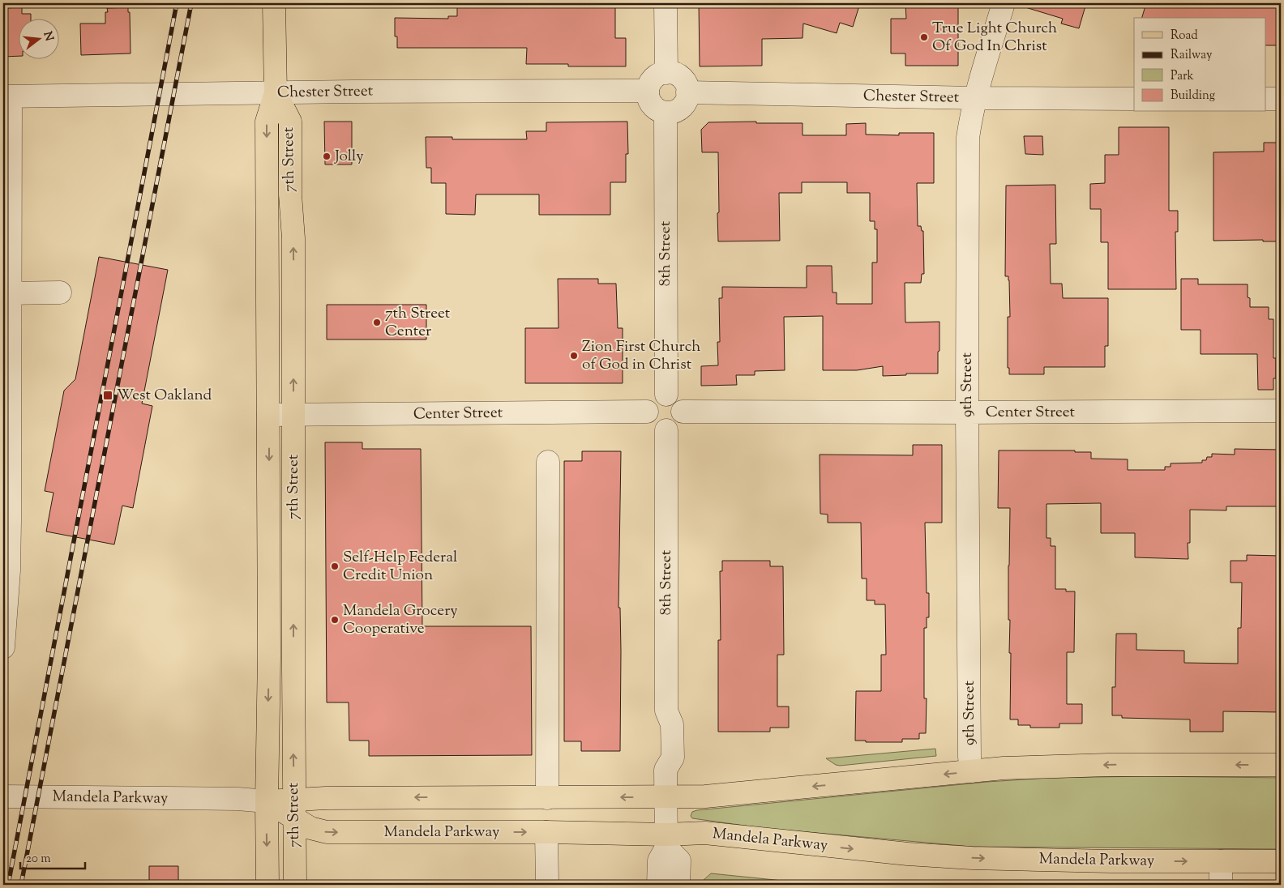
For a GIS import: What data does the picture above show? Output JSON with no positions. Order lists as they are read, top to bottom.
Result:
{
  "streets": {
    "main road": ["7th Street", "Mandela Parkway"],
    "street": [
      "Chester Street",
      "8th Street",
      "9th Street",
      "Center Street"
    ]
  },
  "crossings": [
    ["Chester Street", "7th Street"],
    ["Chester Street", "8th Street"],
    ["Chester Street", "9th Street"],
    ["7th Street", "Center Street"],
    ["7th Street", "Mandela Parkway"],
    ["8th Street", "Center Street"],
    ["8th Street", "Mandela Parkway"],
    ["9th Street", "Center Street"],
    ["9th Street", "Mandela Parkway"]
  ],
  "places": {
    "other": [
      "True Light Church Of God In Christ",
      "Jolly",
      "7th Street Center",
      "Zion First Church of God in Christ",
      "Self-Help Federal Credit Union",
      "Mandela Grocery Cooperative"
    ],
    "transit": ["West Oakland"]
  },
  "legend": [
    "Road",
    "Railway",
    "Park",
    "Building"
  ],
  "scale_bar": "20 m",
  "north": "right"
}
